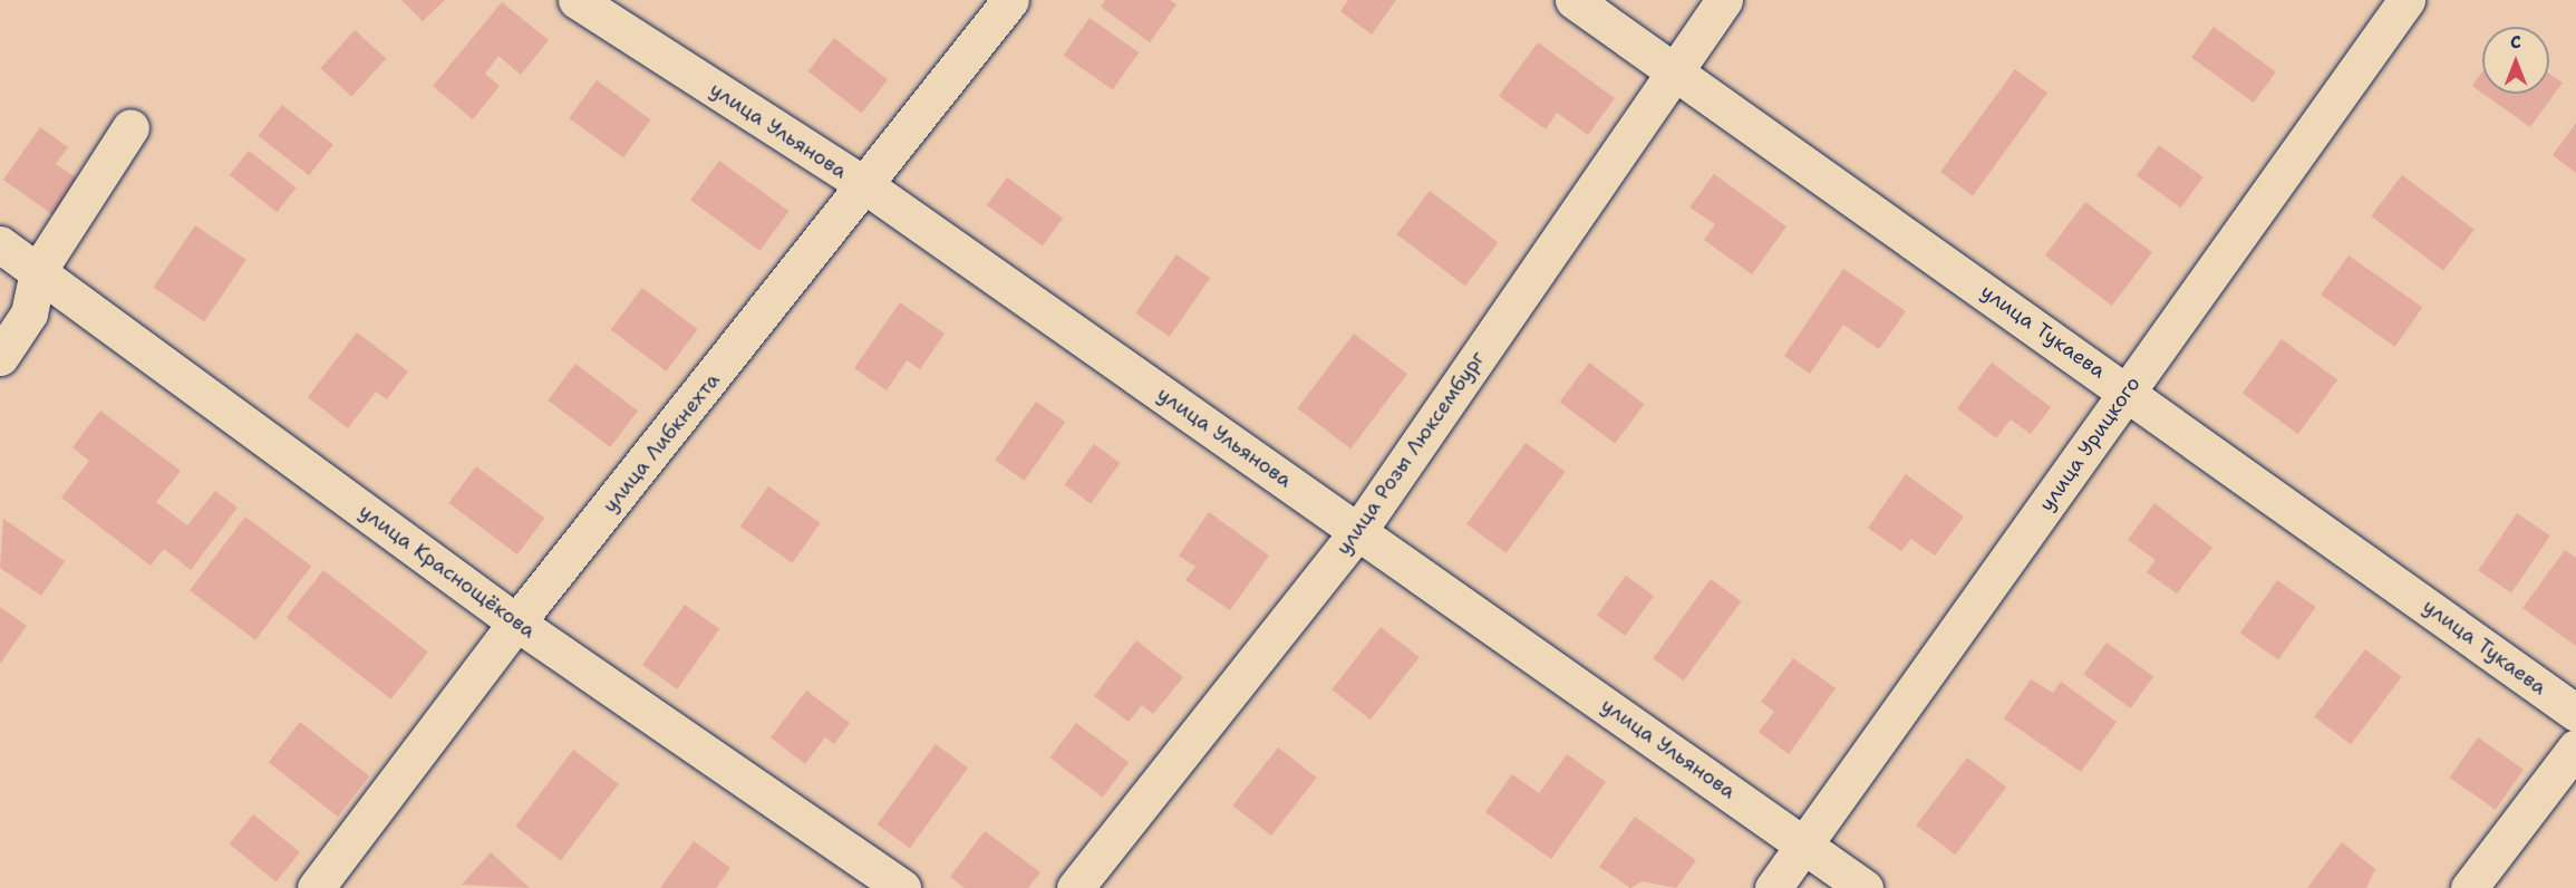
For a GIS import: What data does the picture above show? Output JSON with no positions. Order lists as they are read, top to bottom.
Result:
{
  "streets": {
    "street": [
      "улица Ульянова",
      "улица Тукаева",
      "улица Либкнехта",
      "улица Урицкого",
      "улица Розы Люксембург",
      "улица Краснощёкова"
    ]
  },
  "crossings": [
    ["улица Ульянова", "улица Либкнехта"],
    ["улица Ульянова", "улица Урицкого"],
    ["улица Ульянова", "улица Розы Люксембург"],
    ["улица Тукаева", "улица Урицкого"],
    ["улица Тукаева", "улица Розы Люксембург"],
    ["улица Либкнехта", "улица Краснощёкова"]
  ],
  "north": "top"
}
